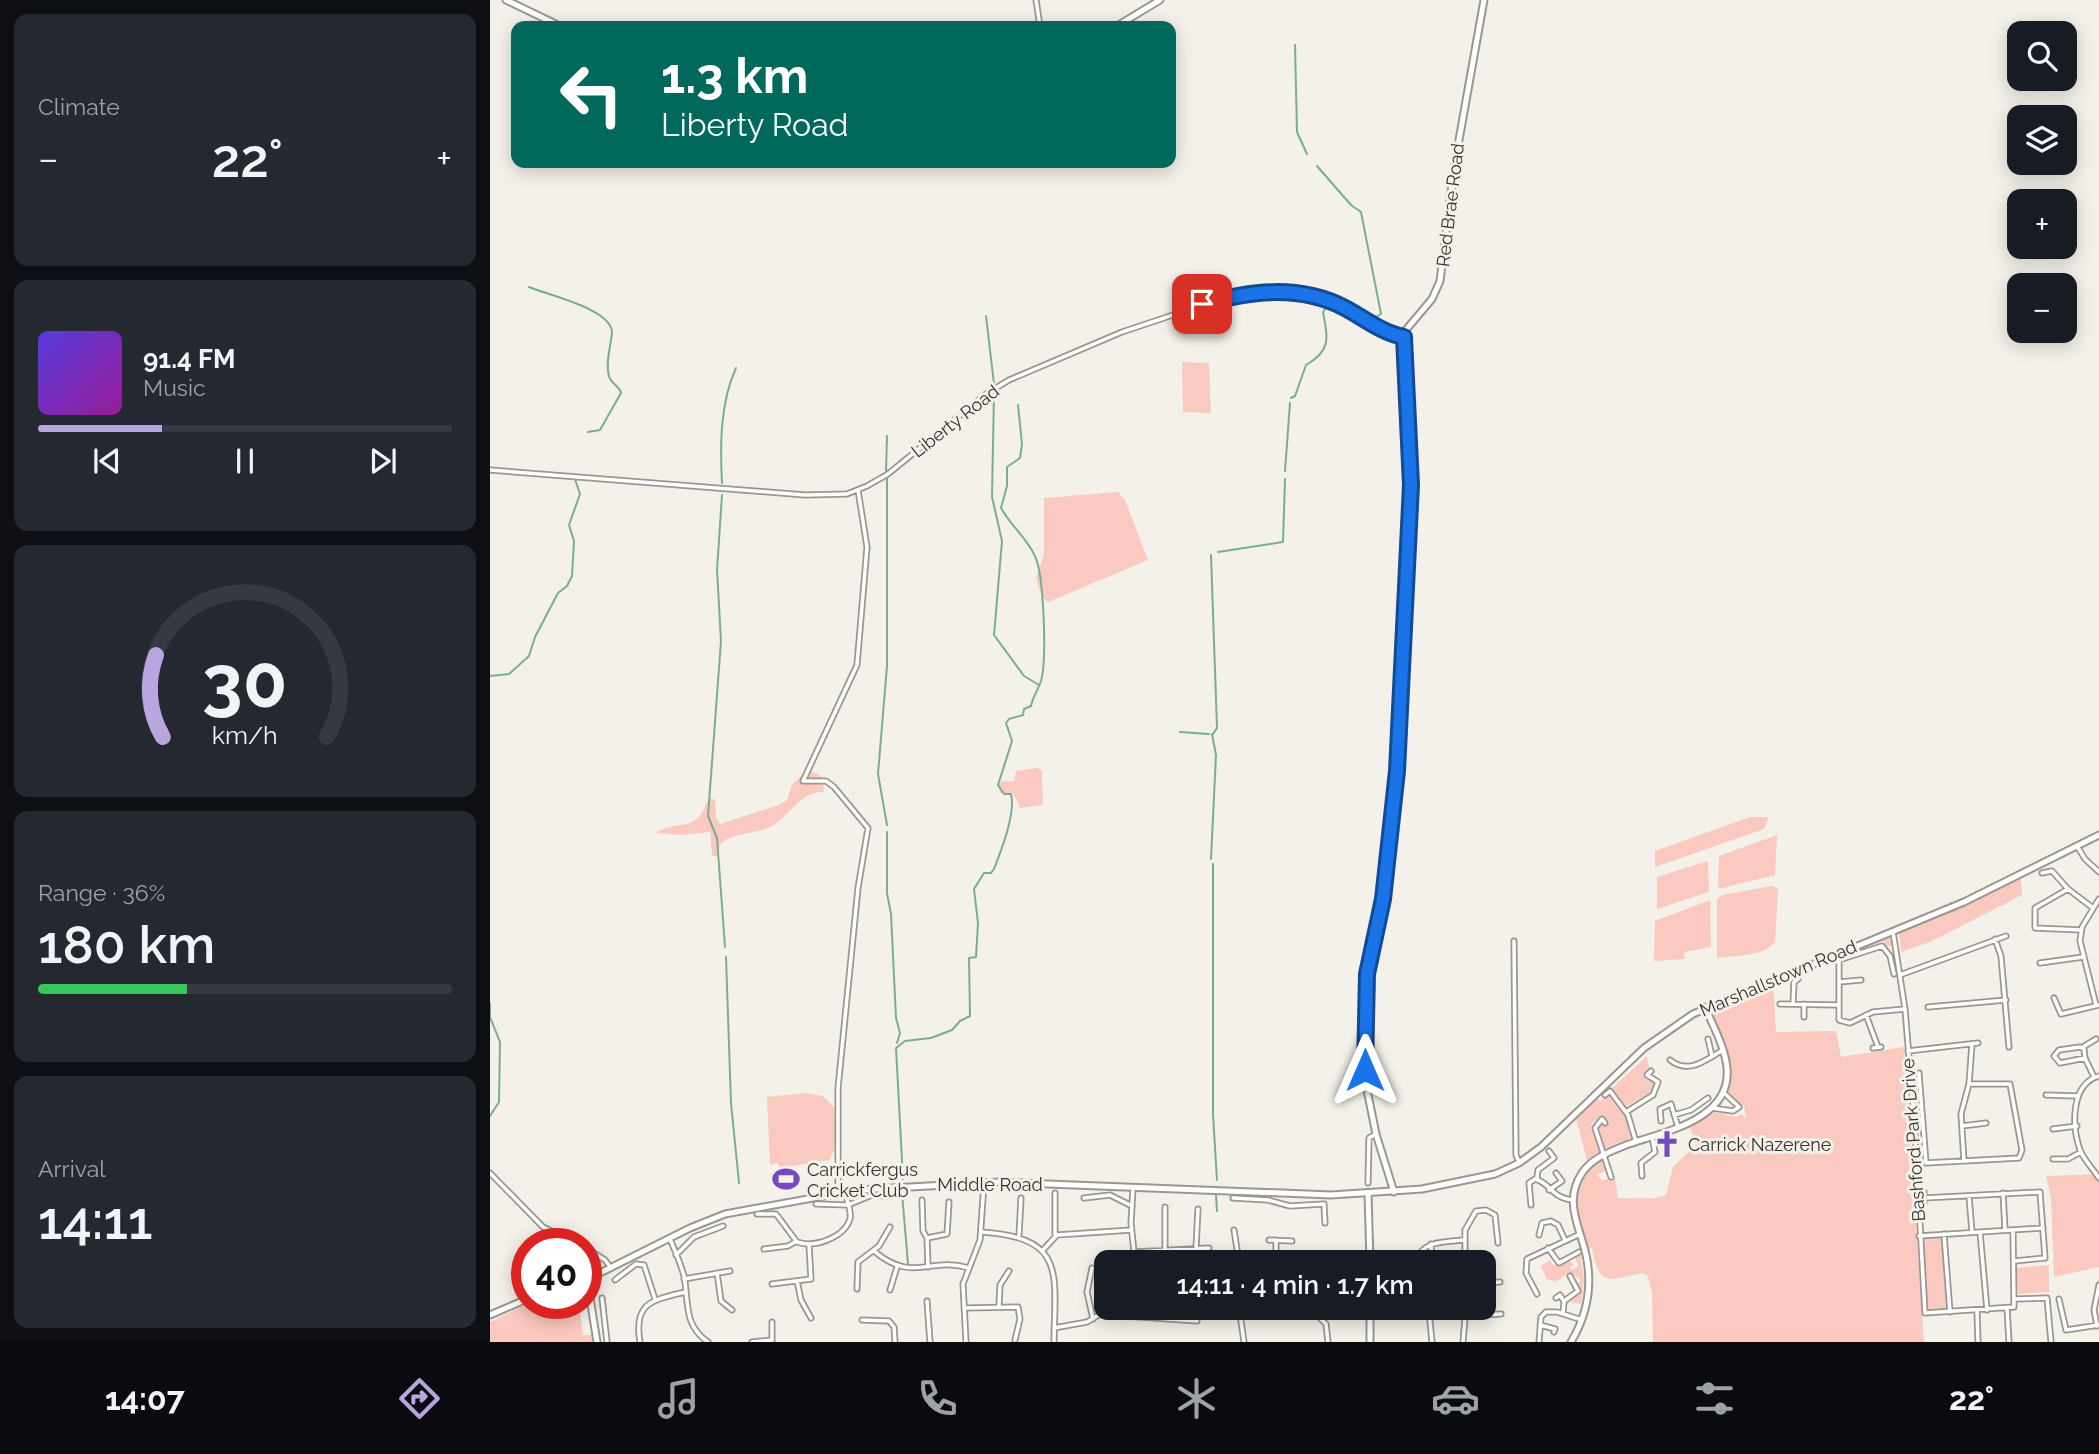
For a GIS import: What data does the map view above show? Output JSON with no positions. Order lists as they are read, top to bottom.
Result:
{
  "streets": {
    "street": [
      "Red Brae Road",
      "Liberty Road",
      "Marshallstown Road",
      "Bashford Park Drive",
      "Middle Road"
    ]
  },
  "crossings": [
    ["Red Brae Road", "Liberty Road"],
    ["Marshallstown Road", "Bashford Park Drive"],
    ["Marshallstown Road", "Middle Road"]
  ],
  "places": {
    "church": ["Carrick Nazerene"],
    "sports": ["Carrickfergus Cricket Club"]
  },
  "page": {
    "tile": [
      "Climate",
      ["Range · 36%", "180 km"],
      ["Arrival", "14:11"]
    ],
    "map_buttons": ["+", "−"],
    "turn": ["1.3 km", "Liberty Road"],
    "heat": ["−", "22°", "+"],
    "song": ["91.4 FM", "Music"],
    "limit": "40",
    "trip": "14:11 · 4 min · 1.7 km",
    "tabs": ["14:07", "22°"],
    "gauge": ["30", "km/h"]
  }
}
